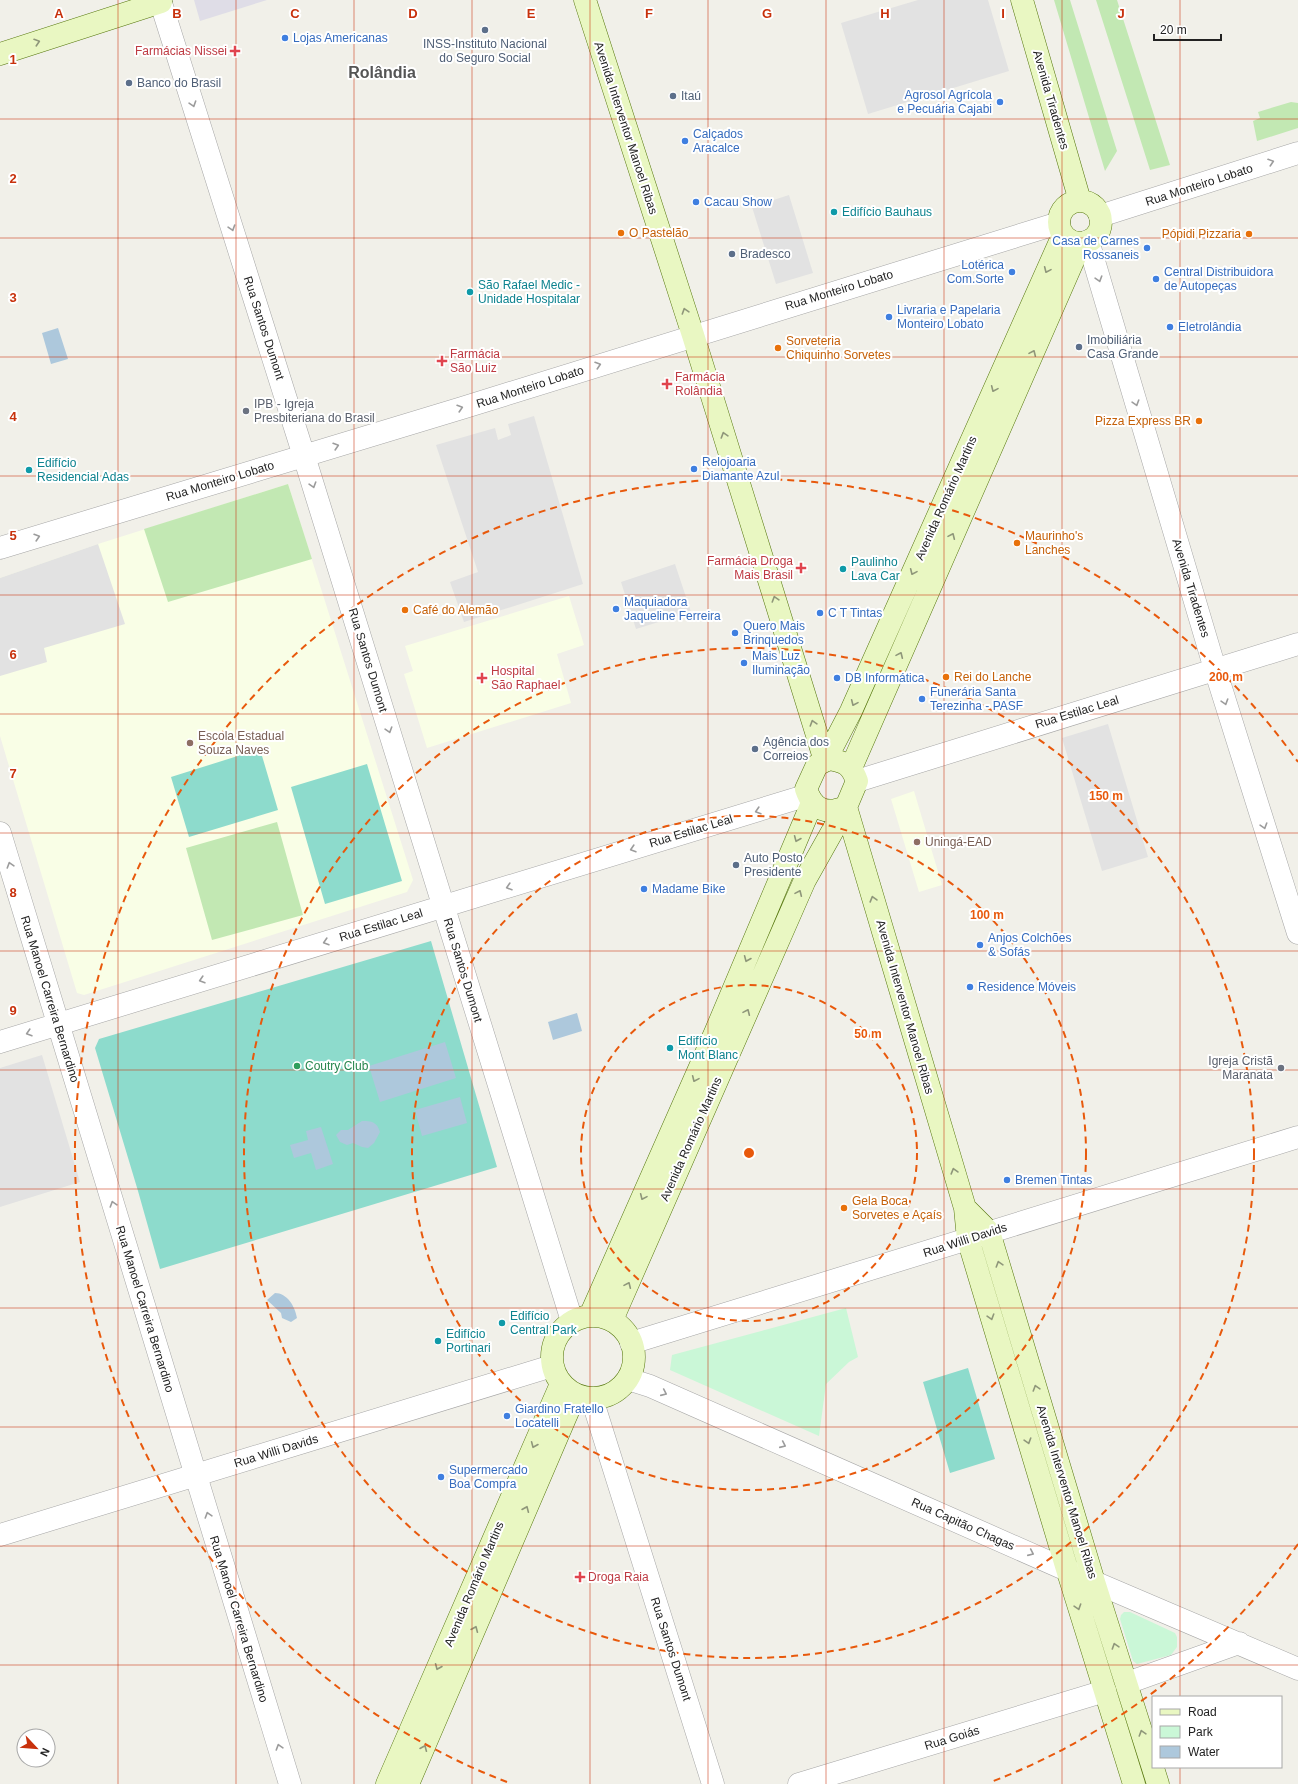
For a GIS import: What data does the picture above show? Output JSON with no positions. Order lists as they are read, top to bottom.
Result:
{
  "streets": {
    "street": [
      "Avenida Tiradentes",
      "Avenida Interventor Manoel Ribas",
      "Rua Monteiro Lobato",
      "Rua Santos Dumont",
      "Avenida Romário Martins",
      "Rua Estilac Leal",
      "Rua Manoel Carreira Bernardino",
      "Rua Willi Davids",
      "Rua Capitão Chagas",
      "Rua Goiás"
    ]
  },
  "crossings": [
    ["Avenida Tiradentes", "Rua Monteiro Lobato"],
    ["Avenida Tiradentes", "Avenida Romário Martins"],
    ["Avenida Tiradentes", "Rua Estilac Leal"],
    ["Avenida Interventor Manoel Ribas", "Rua Monteiro Lobato"],
    ["Avenida Interventor Manoel Ribas", "Avenida Romário Martins"],
    ["Avenida Interventor Manoel Ribas", "Rua Estilac Leal"],
    ["Avenida Interventor Manoel Ribas", "Rua Willi Davids"],
    ["Avenida Interventor Manoel Ribas", "Rua Capitão Chagas"],
    ["Avenida Interventor Manoel Ribas", "Rua Goiás"],
    ["Rua Monteiro Lobato", "Rua Santos Dumont"],
    ["Rua Monteiro Lobato", "Avenida Romário Martins"],
    ["Rua Santos Dumont", "Avenida Romário Martins"],
    ["Rua Santos Dumont", "Rua Estilac Leal"],
    ["Rua Santos Dumont", "Rua Willi Davids"],
    ["Rua Santos Dumont", "Rua Capitão Chagas"],
    ["Avenida Romário Martins", "Rua Estilac Leal"],
    ["Avenida Romário Martins", "Rua Willi Davids"],
    ["Avenida Romário Martins", "Rua Capitão Chagas"],
    ["Rua Estilac Leal", "Rua Manoel Carreira Bernardino"],
    ["Rua Manoel Carreira Bernardino", "Rua Willi Davids"],
    ["Rua Willi Davids", "Rua Capitão Chagas"]
  ],
  "one_way": [
    "Avenida Tiradentes",
    "Rua Monteiro Lobato",
    "Rua Santos Dumont",
    "Rua Estilac Leal",
    "Rua Manoel Carreira Bernardino",
    "Rua Capitão Chagas"
  ],
  "districts": ["Rolândia"],
  "places": {
    "other": [
      "INSS-Instituto Nacional do Seguro Social",
      "Lojas Americanas",
      "Banco do Brasil",
      "Itaú",
      "Agrosol Agrícola e Pecuária Cajabi",
      "Calçados Aracalce",
      "Cacau Show",
      "Edifício Bauhaus",
      "O Pastelão",
      "Pópidi Pizzaria",
      "Casa de Carnes Rossaneis",
      "Bradesco",
      "Lotérica Com.Sorte",
      "Central Distribuidora de Autopeças",
      "São Rafael Medic - Unidade Hospitalar",
      "Livraria e Papelaria Monteiro Lobato",
      "Eletrolândia",
      "Imobiliária Casa Grande",
      "Sorveteria Chiquinho Sorvetes",
      "IPB - Igreja Presbiteriana do Brasil",
      "Pizza Express BR",
      "Relojoaria Diamante Azul",
      "Edifício Residencial Adas",
      "Maurinho's Lanches",
      "Paulinho Lava Car",
      "Maquiadora Jaqueline Ferreira",
      "Café do Alemão",
      "C T Tintas",
      "Quero Mais Brinquedos",
      "Mais Luz Iluminação",
      "Rei do Lanche",
      "DB Informática",
      "Funerária Santa Terezinha - PASF",
      "Escola Estadual Souza Naves",
      "Agência dos Correios",
      "Uningá-EAD",
      "Auto Posto Presidente",
      "Madame Bike",
      "Anjos Colchões & Sofás",
      "Residence Móveis",
      "Edifício Mont Blanc",
      "Coutry Club",
      "Igreja Cristã Maranata",
      "Bremen Tintas",
      "Gela Boca Sorvetes e Açaís",
      "Edifício Central Park",
      "Edifício Portinari",
      "Giardino Fratello Locatelli",
      "Supermercado Boa Compra"
    ],
    "health": [
      "Farmácias Nissei",
      "Farmácia São Luiz",
      "Farmácia Rolândia",
      "Farmácia Droga Mais Brasil",
      "Hospital São Raphael",
      "Droga Raia"
    ]
  },
  "legend": ["Road", "Park", "Water"],
  "scale_bar": "20 m",
  "north": "bottom right",
  "grid": {
    "columns": [
      "A",
      "B",
      "C",
      "D",
      "E",
      "F",
      "G",
      "H",
      "I",
      "J"
    ],
    "rows": [
      "1",
      "2",
      "3",
      "4",
      "5",
      "6",
      "7",
      "8",
      "9"
    ]
  },
  "rings": [
    "200 m",
    "150 m",
    "100 m",
    "50 m"
  ]
}
